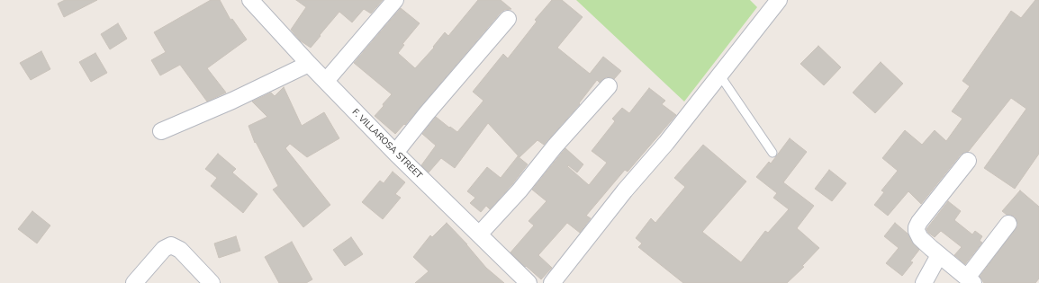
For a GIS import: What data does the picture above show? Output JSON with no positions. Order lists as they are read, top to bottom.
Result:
{
  "streets": {
    "street": ["F. VILLAROSA STREET"]
  }
}
